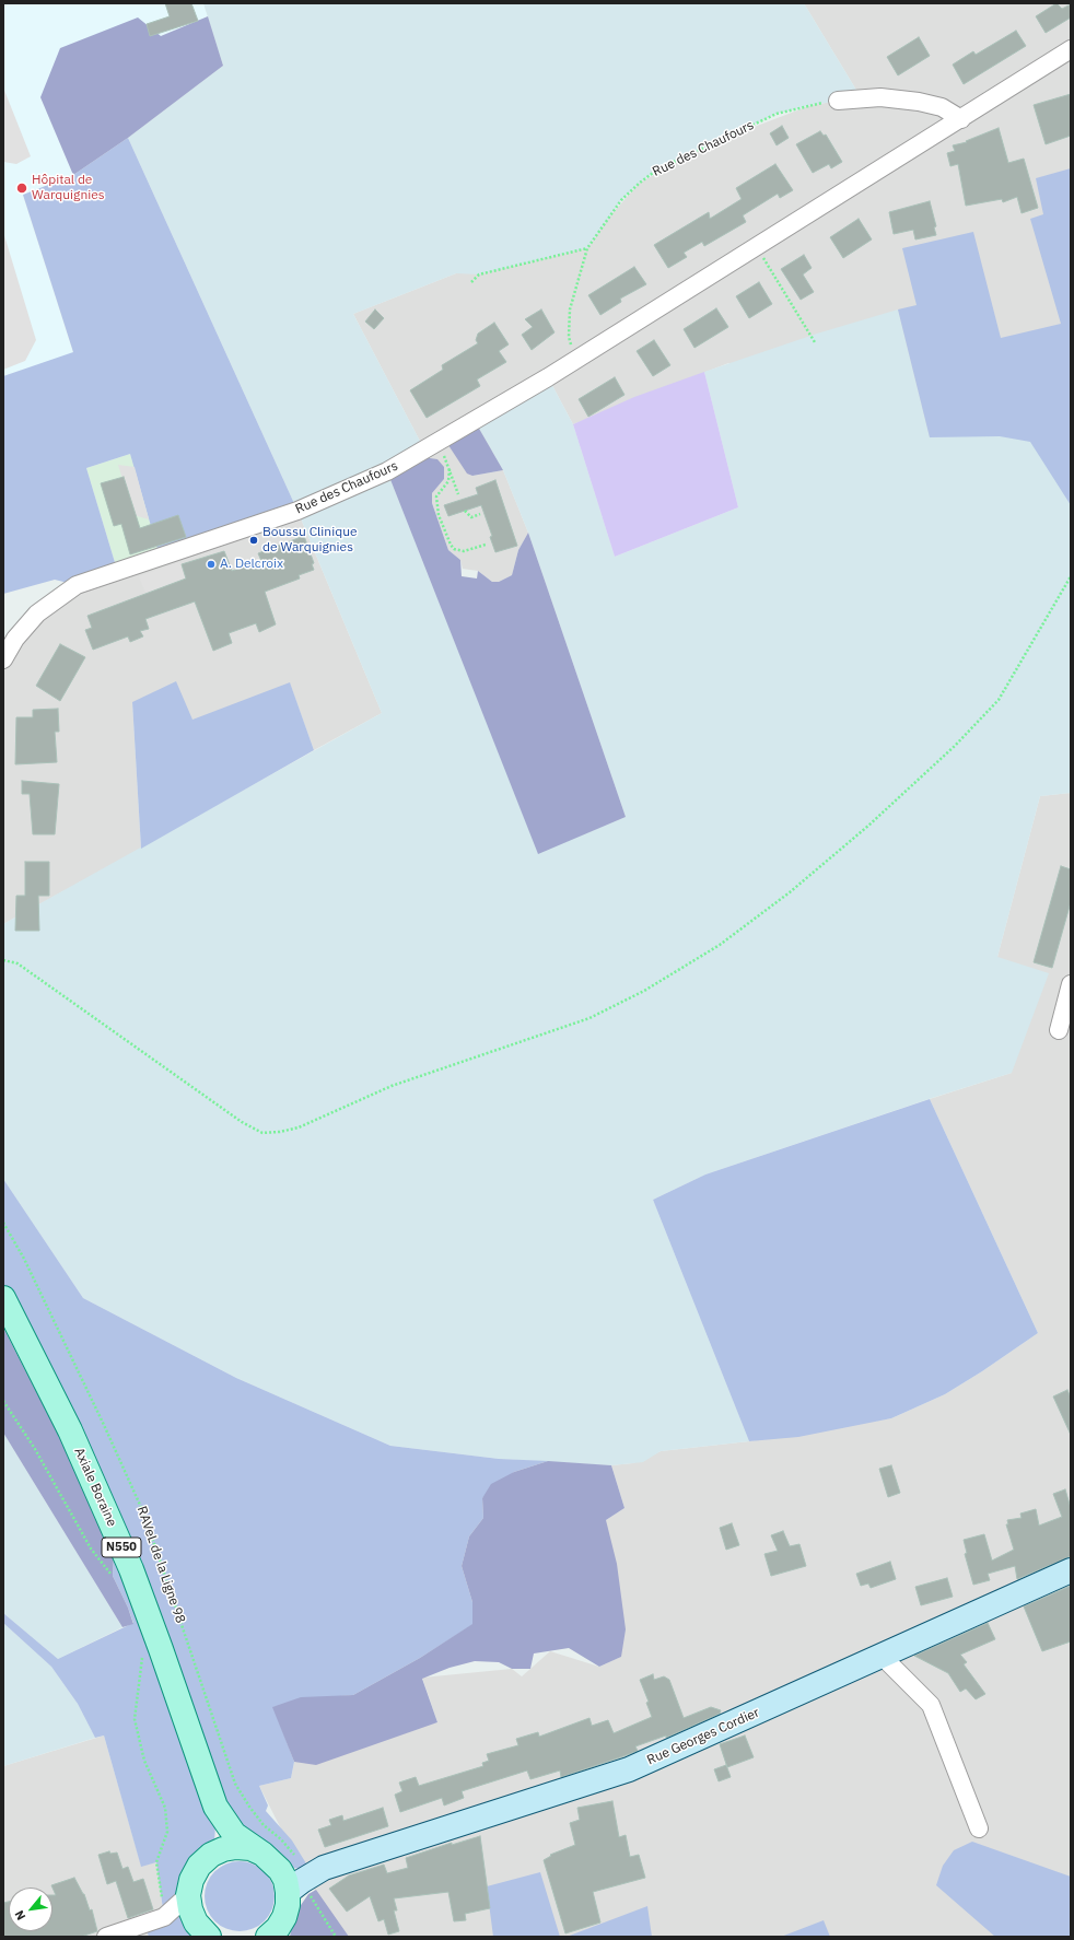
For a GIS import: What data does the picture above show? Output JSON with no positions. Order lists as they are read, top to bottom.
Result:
{
  "streets": {
    "main road": ["Axiale Boraine", "N550"],
    "street": ["Rue des Chaufours", "Rue Georges Cordier"],
    "path": ["RAVeL de la Ligne 98"]
  },
  "crossings": [
    ["RAVeL de la Ligne 98", "Rue Georges Cordier"]
  ],
  "places": ["Hôpital de Warquignies", "Boussu Clinique de Warquignies", "A. Delcroix"],
  "north": "bottom left"
}
